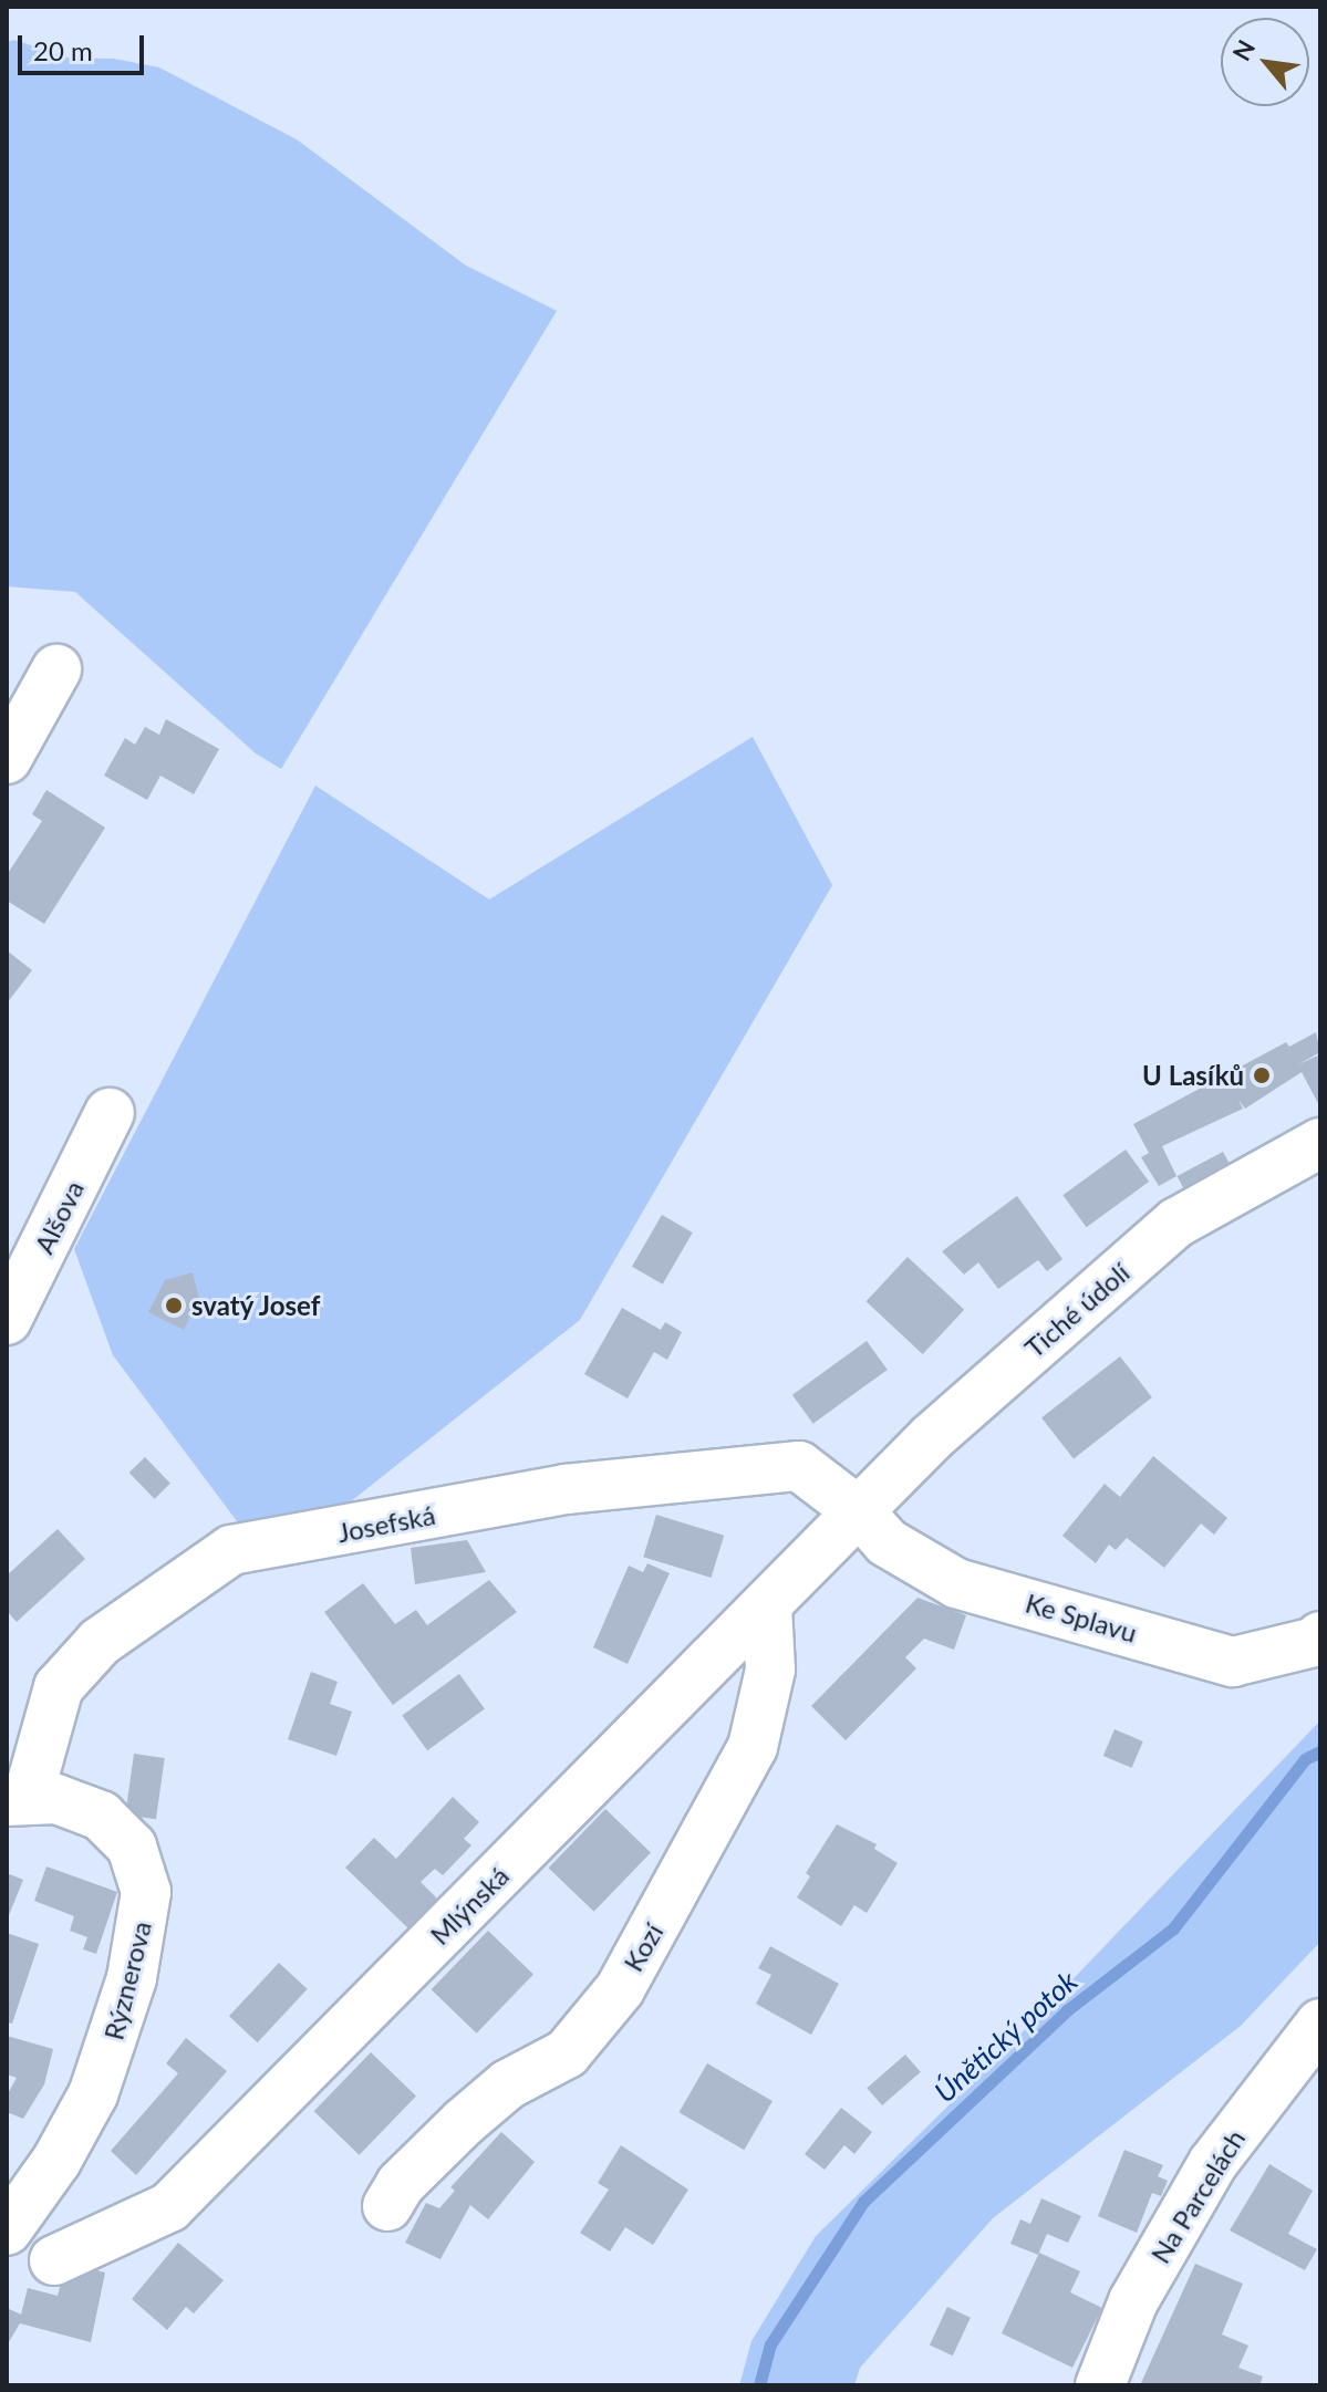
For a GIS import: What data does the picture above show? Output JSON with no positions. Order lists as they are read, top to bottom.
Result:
{
  "streets": {
    "street": [
      "Alšova",
      "Tiché údolí",
      "Josefská",
      "Ke Splavu",
      "Mlýnská",
      "Kozí",
      "Rýznerova",
      "Na Parcelách"
    ]
  },
  "crossings": [
    ["Tiché údolí", "Josefská"],
    ["Tiché údolí", "Ke Splavu"],
    ["Tiché údolí", "Mlýnská"],
    ["Josefská", "Ke Splavu"],
    ["Josefská", "Mlýnská"],
    ["Josefská", "Rýznerova"],
    ["Ke Splavu", "Mlýnská"],
    ["Mlýnská", "Kozí"]
  ],
  "water": ["Únětický potok"],
  "places": ["U Lasíků", "svatý Josef"],
  "scale_bar": "20 m",
  "north": "top left"
}
